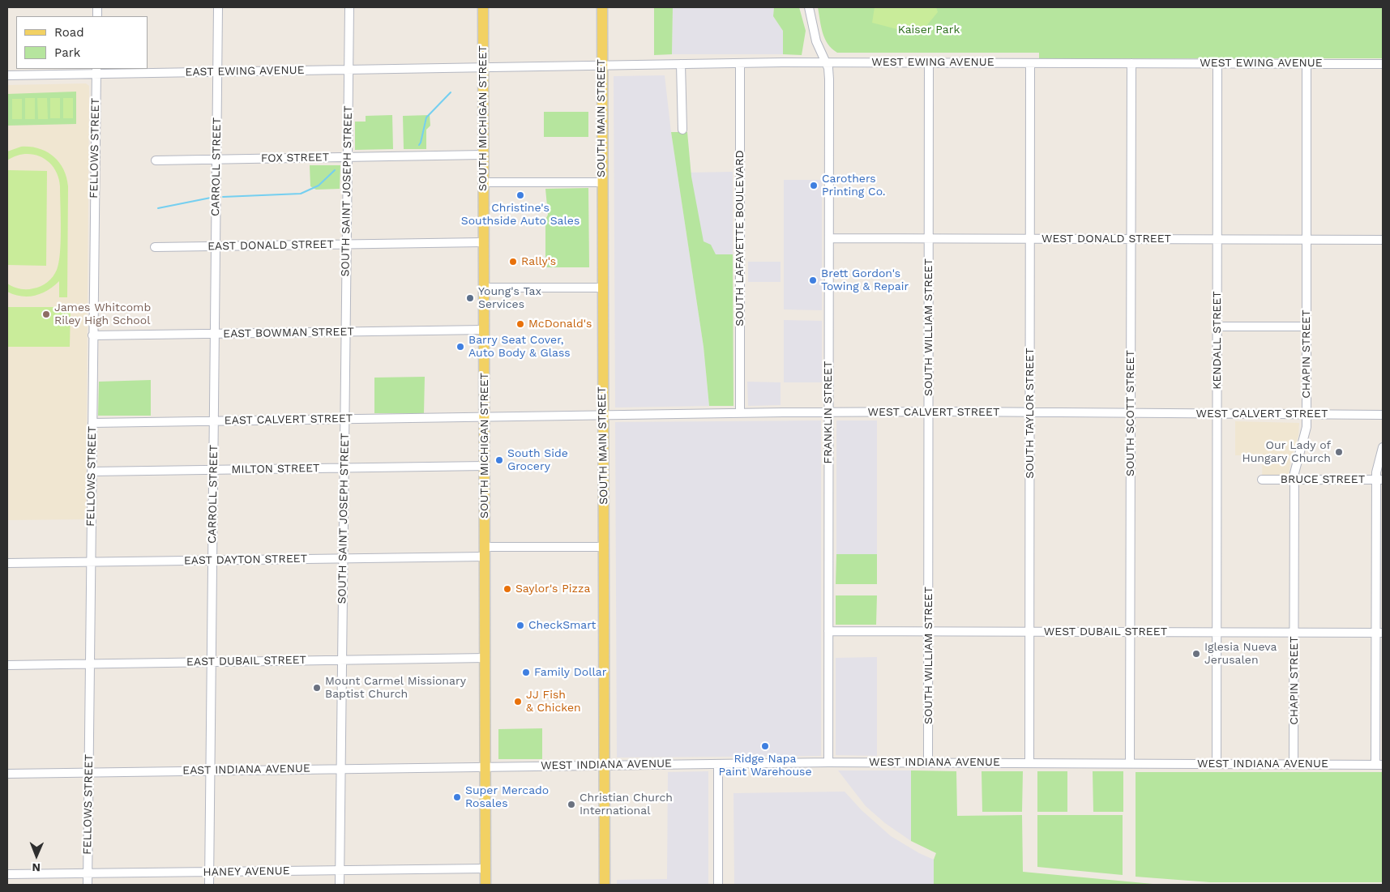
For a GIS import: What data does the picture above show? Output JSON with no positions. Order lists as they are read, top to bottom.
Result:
{
  "streets": {
    "main road": ["SOUTH MICHIGAN STREET", "SOUTH MAIN STREET"],
    "street": [
      "WEST EWING AVENUE",
      "EAST EWING AVENUE",
      "FELLOWS STREET",
      "FOX STREET",
      "CARROLL STREET",
      "SOUTH SAINT JOSEPH STREET",
      "SOUTH LAFAYETTE BOULEVARD",
      "WEST DONALD STREET",
      "EAST DONALD STREET",
      "SOUTH WILLIAM STREET",
      "EAST BOWMAN STREET",
      "KENDALL STREET",
      "CHAPIN STREET",
      "FRANKLIN STREET",
      "WEST CALVERT STREET",
      "SOUTH TAYLOR STREET",
      "SOUTH SCOTT STREET",
      "EAST CALVERT STREET",
      "MILTON STREET",
      "BRUCE STREET",
      "EAST DAYTON STREET",
      "WEST DUBAIL STREET",
      "EAST DUBAIL STREET",
      "WEST INDIANA AVENUE",
      "EAST INDIANA AVENUE",
      "HANEY AVENUE"
    ]
  },
  "crossings": [
    ["WEST EWING AVENUE", "EAST EWING AVENUE"],
    ["WEST EWING AVENUE", "SOUTH MICHIGAN STREET"],
    ["WEST EWING AVENUE", "SOUTH MAIN STREET"],
    ["WEST EWING AVENUE", "SOUTH LAFAYETTE BOULEVARD"],
    ["WEST EWING AVENUE", "SOUTH WILLIAM STREET"],
    ["WEST EWING AVENUE", "KENDALL STREET"],
    ["WEST EWING AVENUE", "CHAPIN STREET"],
    ["WEST EWING AVENUE", "FRANKLIN STREET"],
    ["WEST EWING AVENUE", "SOUTH TAYLOR STREET"],
    ["WEST EWING AVENUE", "SOUTH SCOTT STREET"],
    ["EAST EWING AVENUE", "SOUTH MICHIGAN STREET"],
    ["EAST EWING AVENUE", "FELLOWS STREET"],
    ["EAST EWING AVENUE", "CARROLL STREET"],
    ["EAST EWING AVENUE", "SOUTH SAINT JOSEPH STREET"],
    ["SOUTH MICHIGAN STREET", "FOX STREET"],
    ["SOUTH MICHIGAN STREET", "EAST DONALD STREET"],
    ["SOUTH MICHIGAN STREET", "EAST BOWMAN STREET"],
    ["SOUTH MICHIGAN STREET", "WEST CALVERT STREET"],
    ["SOUTH MICHIGAN STREET", "EAST CALVERT STREET"],
    ["SOUTH MICHIGAN STREET", "MILTON STREET"],
    ["SOUTH MICHIGAN STREET", "EAST DAYTON STREET"],
    ["SOUTH MICHIGAN STREET", "EAST DUBAIL STREET"],
    ["SOUTH MICHIGAN STREET", "WEST INDIANA AVENUE"],
    ["SOUTH MICHIGAN STREET", "EAST INDIANA AVENUE"],
    ["SOUTH MICHIGAN STREET", "HANEY AVENUE"],
    ["SOUTH MAIN STREET", "WEST CALVERT STREET"],
    ["SOUTH MAIN STREET", "EAST DAYTON STREET"],
    ["SOUTH MAIN STREET", "WEST INDIANA AVENUE"],
    ["FELLOWS STREET", "EAST BOWMAN STREET"],
    ["FELLOWS STREET", "EAST CALVERT STREET"],
    ["FELLOWS STREET", "MILTON STREET"],
    ["FELLOWS STREET", "EAST DAYTON STREET"],
    ["FELLOWS STREET", "EAST DUBAIL STREET"],
    ["FELLOWS STREET", "EAST INDIANA AVENUE"],
    ["FELLOWS STREET", "HANEY AVENUE"],
    ["FOX STREET", "CARROLL STREET"],
    ["FOX STREET", "SOUTH SAINT JOSEPH STREET"],
    ["CARROLL STREET", "EAST DONALD STREET"],
    ["CARROLL STREET", "EAST BOWMAN STREET"],
    ["CARROLL STREET", "EAST CALVERT STREET"],
    ["CARROLL STREET", "MILTON STREET"],
    ["CARROLL STREET", "EAST DAYTON STREET"],
    ["CARROLL STREET", "EAST DUBAIL STREET"],
    ["CARROLL STREET", "EAST INDIANA AVENUE"],
    ["CARROLL STREET", "HANEY AVENUE"],
    ["SOUTH SAINT JOSEPH STREET", "EAST DONALD STREET"],
    ["SOUTH SAINT JOSEPH STREET", "EAST BOWMAN STREET"],
    ["SOUTH SAINT JOSEPH STREET", "EAST CALVERT STREET"],
    ["SOUTH SAINT JOSEPH STREET", "MILTON STREET"],
    ["SOUTH SAINT JOSEPH STREET", "EAST DAYTON STREET"],
    ["SOUTH SAINT JOSEPH STREET", "EAST DUBAIL STREET"],
    ["SOUTH SAINT JOSEPH STREET", "EAST INDIANA AVENUE"],
    ["SOUTH SAINT JOSEPH STREET", "HANEY AVENUE"],
    ["SOUTH LAFAYETTE BOULEVARD", "WEST CALVERT STREET"],
    ["WEST DONALD STREET", "SOUTH WILLIAM STREET"],
    ["WEST DONALD STREET", "KENDALL STREET"],
    ["WEST DONALD STREET", "CHAPIN STREET"],
    ["WEST DONALD STREET", "FRANKLIN STREET"],
    ["WEST DONALD STREET", "SOUTH TAYLOR STREET"],
    ["WEST DONALD STREET", "SOUTH SCOTT STREET"],
    ["SOUTH WILLIAM STREET", "WEST CALVERT STREET"],
    ["SOUTH WILLIAM STREET", "WEST DUBAIL STREET"],
    ["SOUTH WILLIAM STREET", "WEST INDIANA AVENUE"],
    ["KENDALL STREET", "WEST CALVERT STREET"],
    ["KENDALL STREET", "WEST DUBAIL STREET"],
    ["KENDALL STREET", "WEST INDIANA AVENUE"],
    ["CHAPIN STREET", "WEST CALVERT STREET"],
    ["CHAPIN STREET", "BRUCE STREET"],
    ["CHAPIN STREET", "WEST DUBAIL STREET"],
    ["CHAPIN STREET", "WEST INDIANA AVENUE"],
    ["FRANKLIN STREET", "WEST CALVERT STREET"],
    ["FRANKLIN STREET", "WEST DUBAIL STREET"],
    ["FRANKLIN STREET", "WEST INDIANA AVENUE"],
    ["WEST CALVERT STREET", "SOUTH TAYLOR STREET"],
    ["WEST CALVERT STREET", "SOUTH SCOTT STREET"],
    ["WEST CALVERT STREET", "EAST CALVERT STREET"],
    ["SOUTH TAYLOR STREET", "WEST DUBAIL STREET"],
    ["SOUTH TAYLOR STREET", "WEST INDIANA AVENUE"],
    ["SOUTH SCOTT STREET", "WEST DUBAIL STREET"],
    ["SOUTH SCOTT STREET", "WEST INDIANA AVENUE"],
    ["WEST INDIANA AVENUE", "EAST INDIANA AVENUE"]
  ],
  "parks": ["Kaiser Park"],
  "places": [
    "Carothers Printing Co.",
    "Christine's Southside Auto Sales",
    "Rally's",
    "Brett Gordon's Towing & Repair",
    "Young's Tax Services",
    "James Whitcomb Riley High School",
    "McDonald's",
    "Barry Seat Cover, Auto Body & Glass",
    "Our Lady of Hungary Church",
    "South Side Grocery",
    "Saylor's Pizza",
    "CheckSmart",
    "Iglesia Nueva Jerusalen",
    "Family Dollar",
    "Mount Carmel Missionary Baptist Church",
    "JJ Fish & Chicken",
    "Ridge Napa Paint Warehouse",
    "Super Mercado Rosales",
    "Christian Church International"
  ],
  "legend": ["Road", "Park"],
  "north": "bottom"
}
